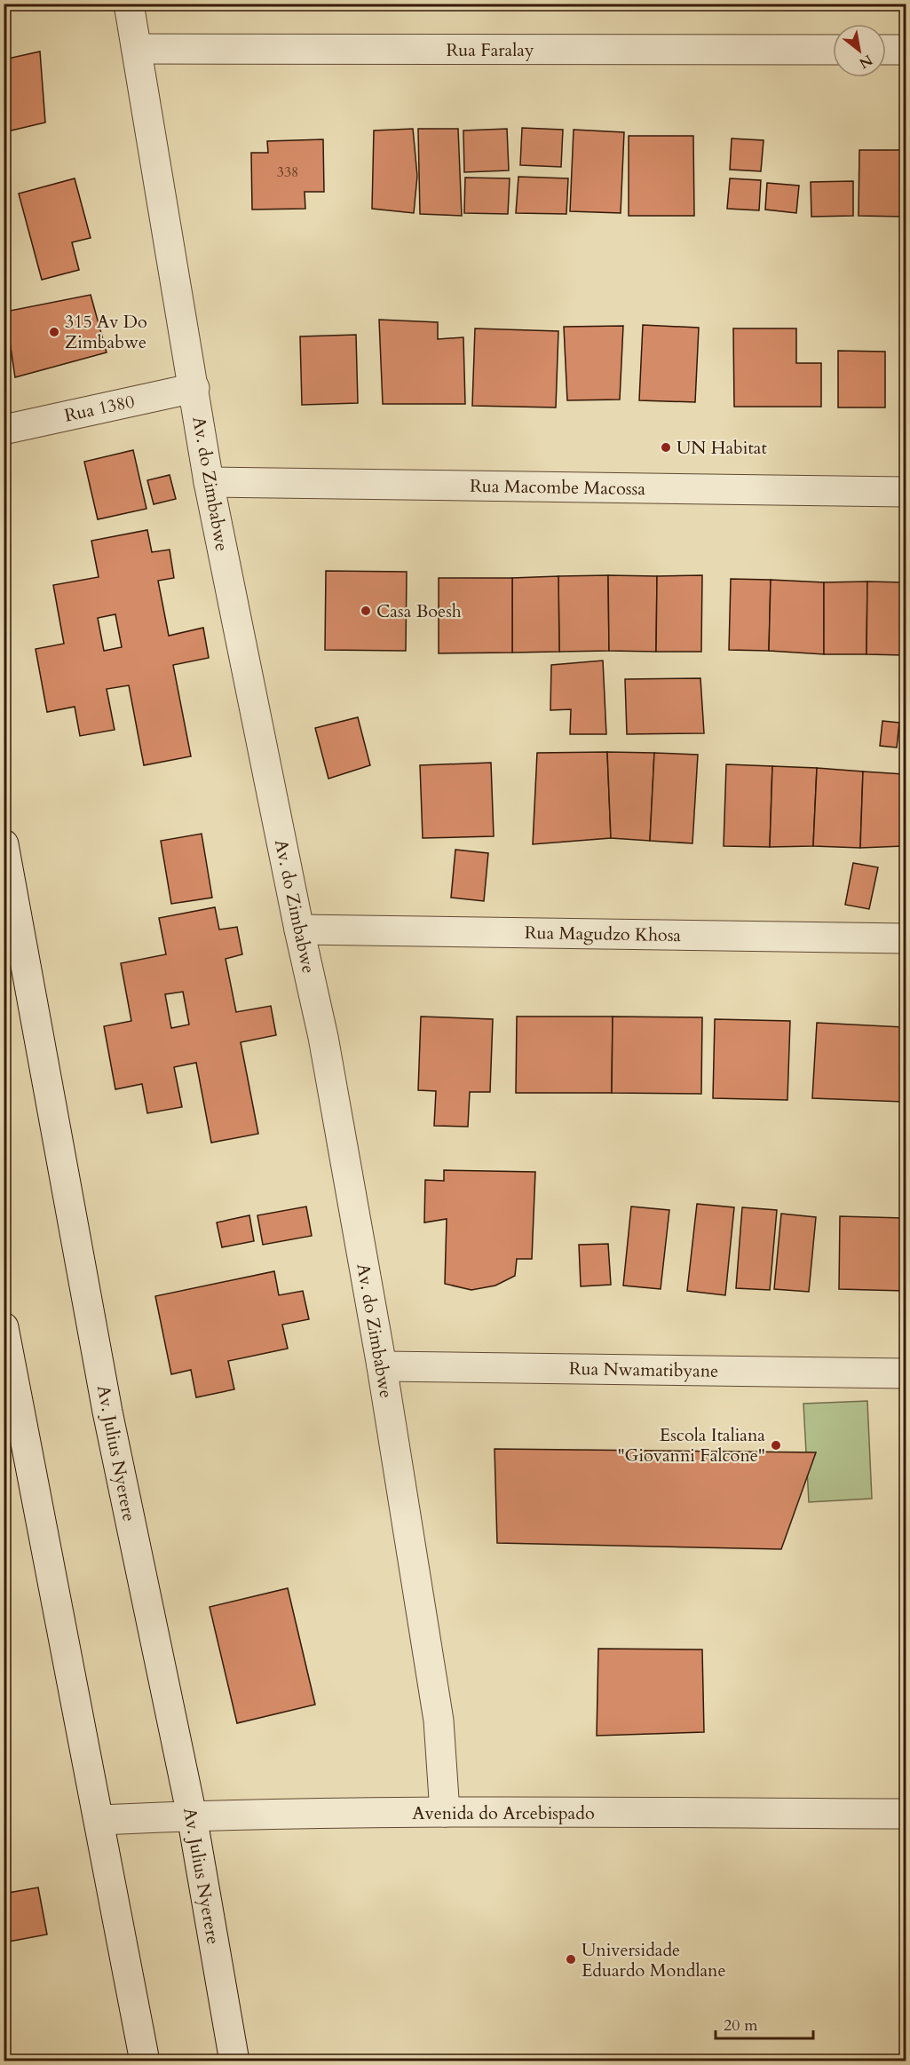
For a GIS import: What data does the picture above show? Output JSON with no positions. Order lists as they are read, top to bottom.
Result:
{
  "streets": {
    "street": [
      "Rua Faralay",
      "Rua 1380",
      "Av. do Zimbabwe",
      "Rua Macombe Macossa",
      "Rua Magudzo Khosa",
      "Rua Nwamatibyane",
      "Av. Julius Nyerere",
      "Avenida do Arcebispado"
    ]
  },
  "crossings": [
    ["Rua Faralay", "Av. do Zimbabwe"],
    ["Rua 1380", "Av. do Zimbabwe"],
    ["Av. do Zimbabwe", "Rua Macombe Macossa"],
    ["Av. do Zimbabwe", "Rua Magudzo Khosa"],
    ["Av. do Zimbabwe", "Rua Nwamatibyane"],
    ["Av. do Zimbabwe", "Avenida do Arcebispado"],
    ["Av. Julius Nyerere", "Avenida do Arcebispado"]
  ],
  "places": [
    "315 Av Do Zimbabwe",
    "UN Habitat",
    "Casa Boesh",
    "Escola Italiana \"Giovanni Falcone\"",
    "Universidade Eduardo Mondlane"
  ],
  "house_numbers": ["338"],
  "scale_bar": "20 m",
  "north": "bottom right"
}
